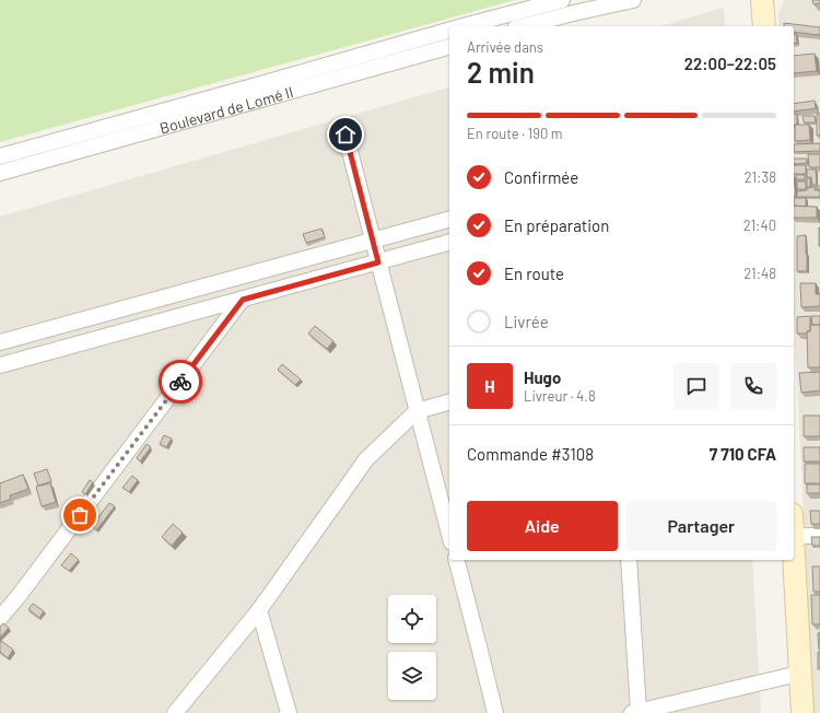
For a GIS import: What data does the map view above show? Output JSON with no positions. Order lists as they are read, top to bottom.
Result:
{
  "streets": {
    "street": ["Boulevard de Lomé II"]
  },
  "page": {
    "heading": ["2 min", "Arrivée dans", "22:00–22:05"],
    "panel": [
      "Hugo",
      "Livreur · 4.8",
      "Commande #3108",
      "7 710 CFA"
    ],
    "bar": "En route · 190 m",
    "list": [
      ["Confirmée", "21:38"],
      ["En préparation", "21:40"],
      ["En route", "21:48"],
      "Livrée"
    ],
    "round": "H",
    "buttons": ["Aide", "Partager"]
  }
}
